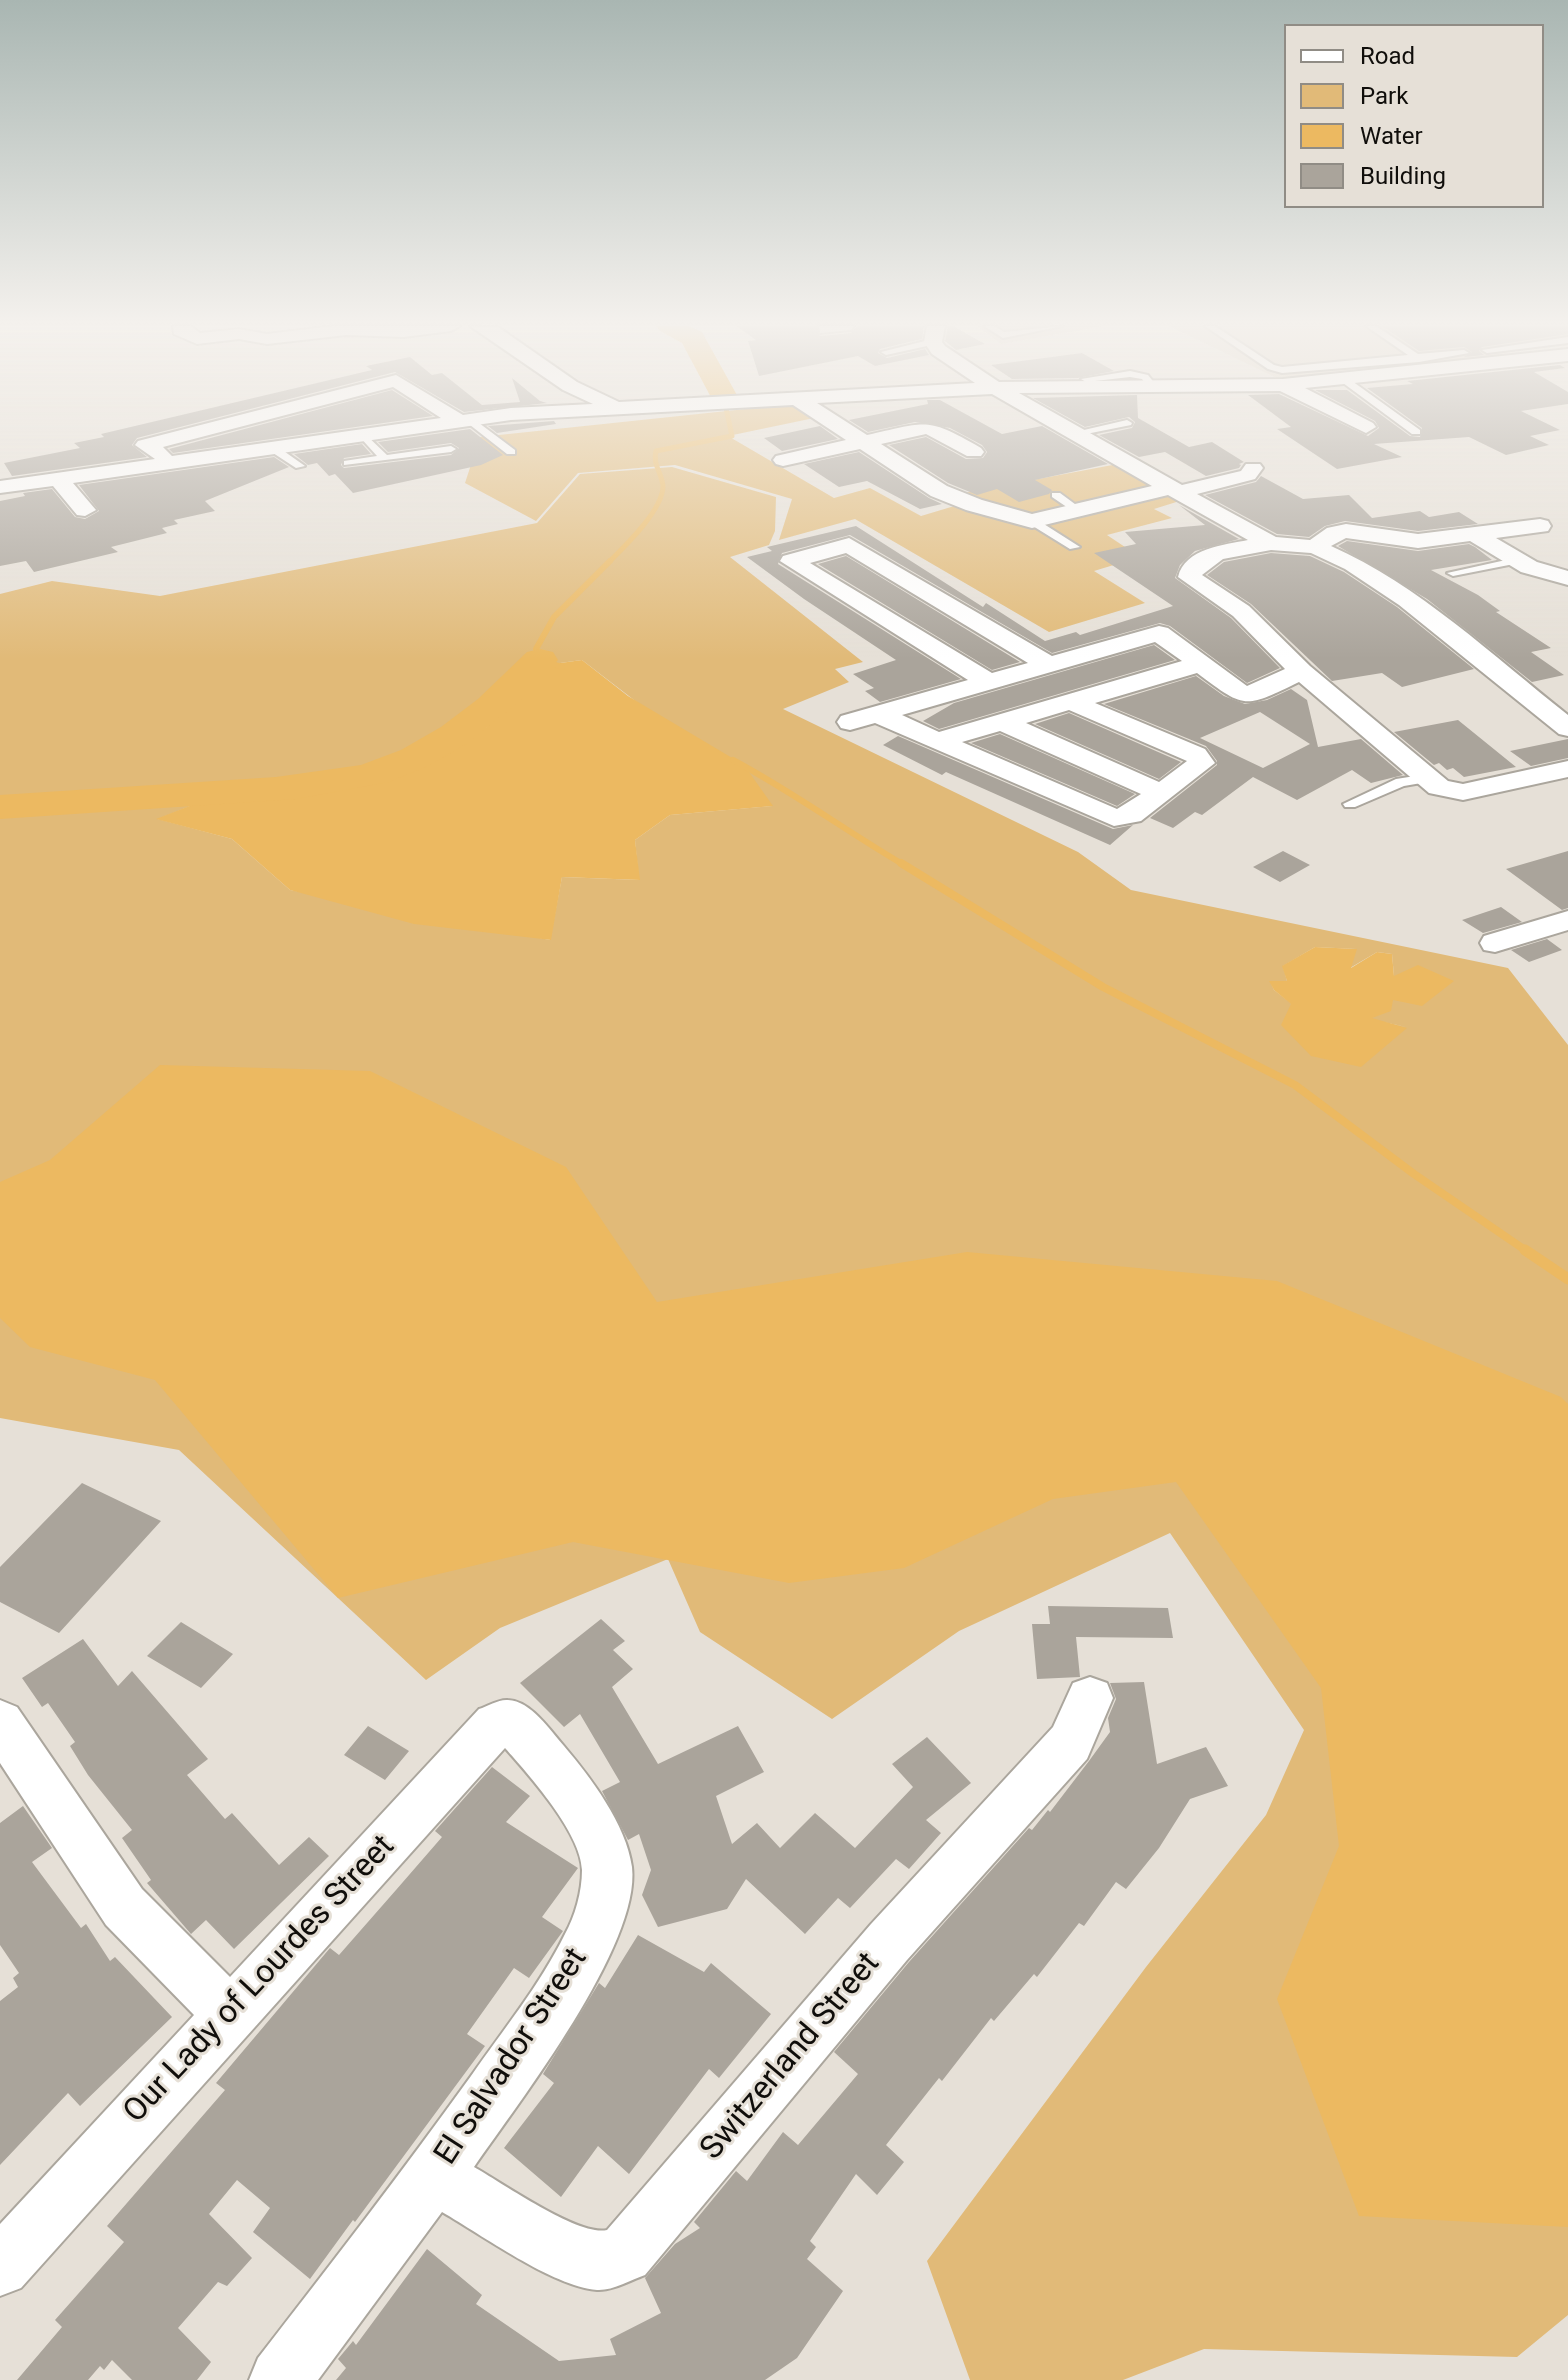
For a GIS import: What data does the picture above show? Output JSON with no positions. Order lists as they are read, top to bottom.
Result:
{
  "streets": {
    "street": ["Our Lady of Lourdes Street", "El Salvador Street", "Switzerland Street"]
  },
  "crossings": [
    ["Our Lady of Lourdes Street", "El Salvador Street"],
    ["El Salvador Street", "Switzerland Street"]
  ],
  "legend": [
    "Road",
    "Park",
    "Water",
    "Building"
  ]
}
